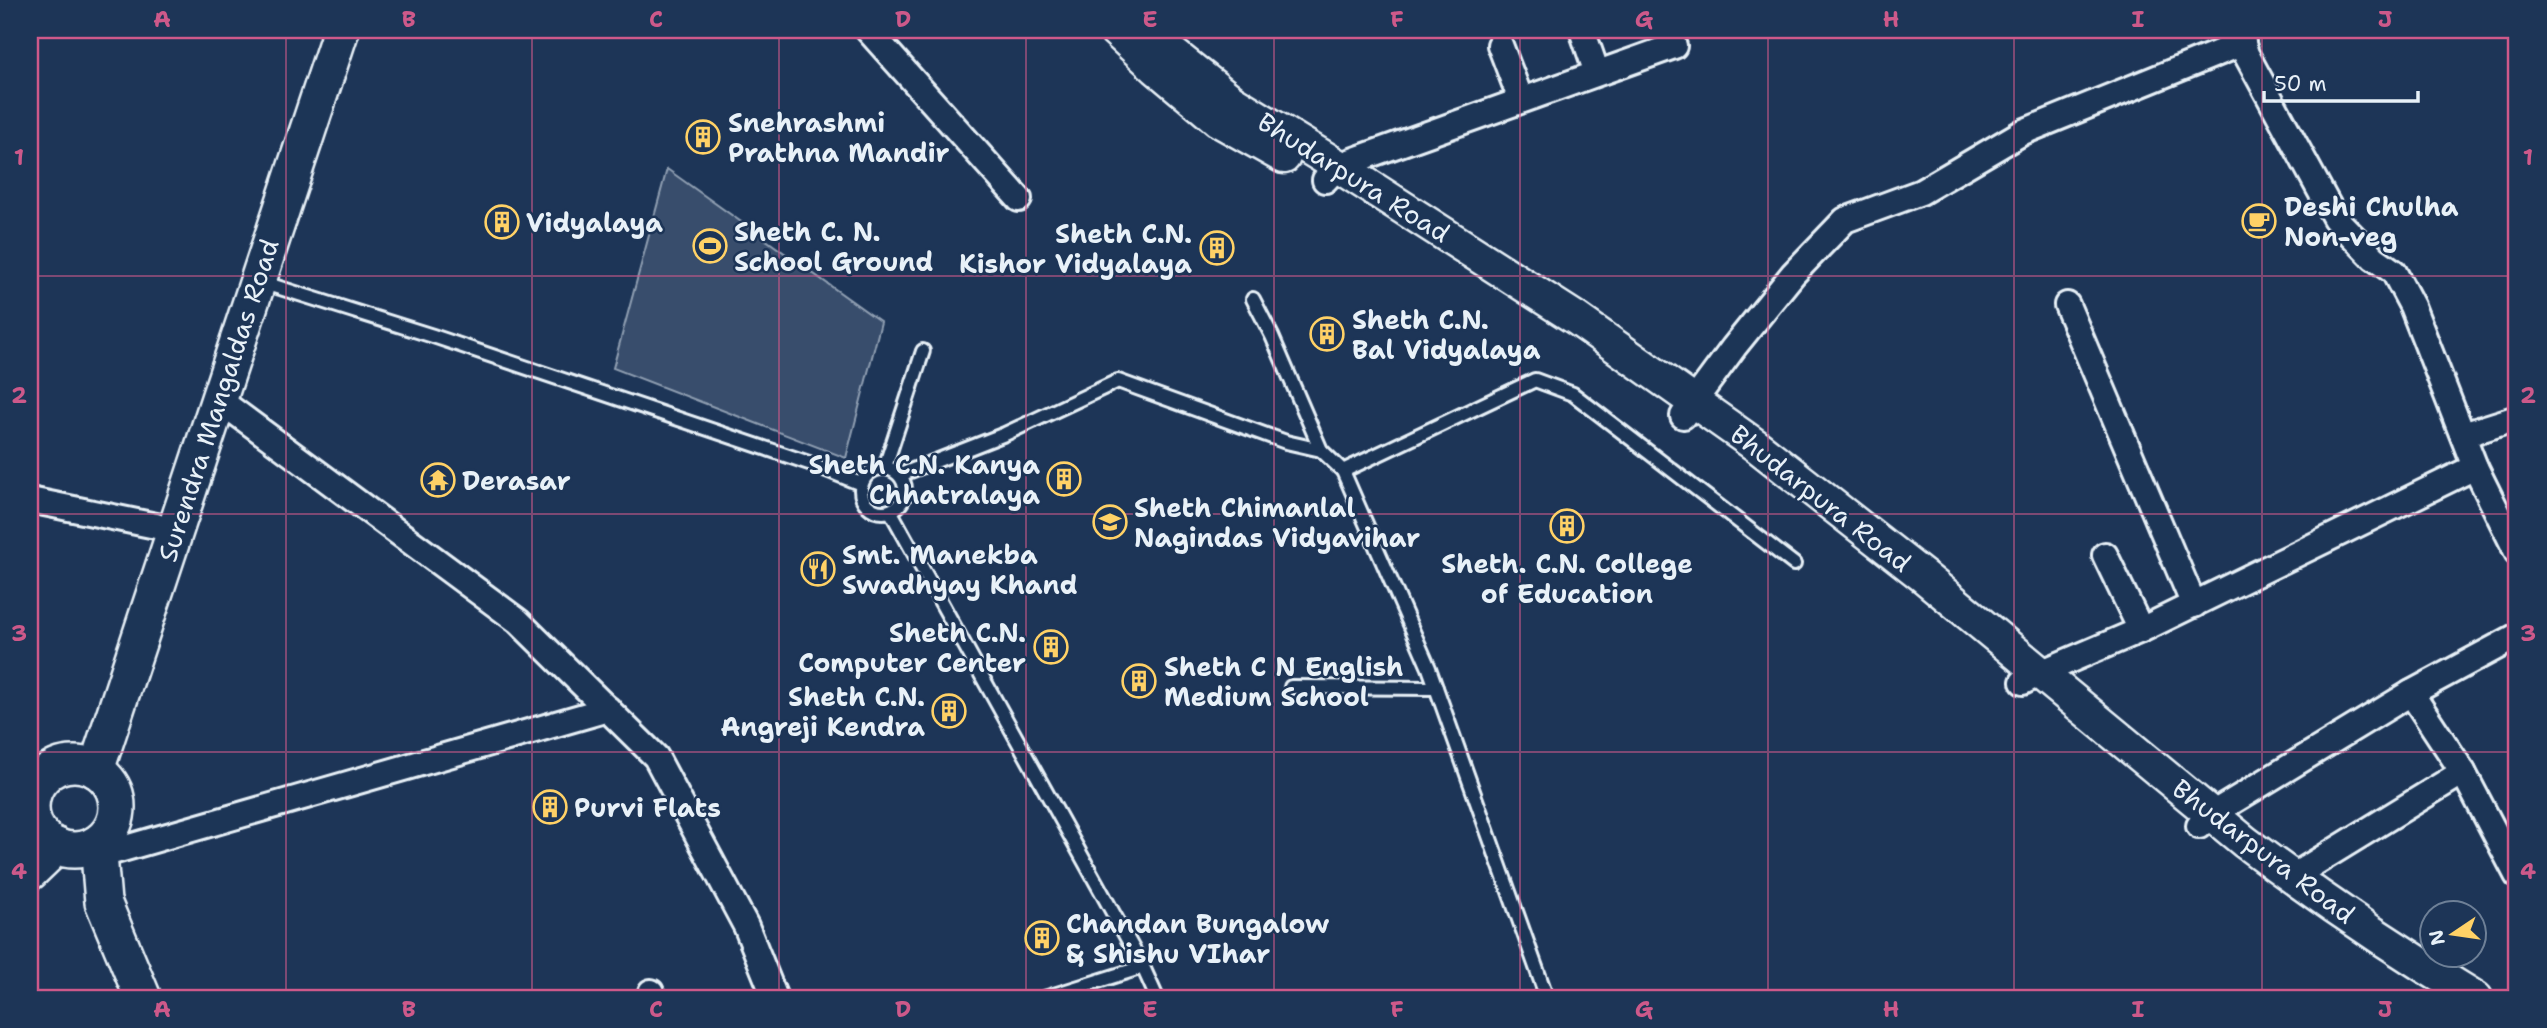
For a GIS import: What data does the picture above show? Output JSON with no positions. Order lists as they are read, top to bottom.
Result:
{
  "streets": {
    "main road": ["Surendra Mangaldas Road"],
    "street": ["Bhudarpura Road"]
  },
  "places": {
    "building": [
      "Snehrashmi Prathna Mandir",
      "Vidyalaya",
      "Sheth C.N. Kishor Vidyalaya",
      "Sheth C.N. Bal Vidyalaya",
      "Sheth C.N. Kanya Chhatralaya",
      "Sheth. C.N. College of Education",
      "Sheth C.N. Computer Center",
      "Sheth C N English Medium School",
      "Sheth C.N. Angreji Kendra",
      "Purvi Flats",
      "Chandan Bungalow & Shishu VIhar"
    ],
    "cafe": ["Deshi Chulha Non-veg"],
    "sports": ["Sheth C. N. School Ground"],
    "temple": ["Derasar"],
    "school or university": ["Sheth Chimanlal Nagindas Vidyavihar"],
    "restaurant": ["Smt. Manekba Swadhyay Khand"]
  },
  "scale_bar": "50 m",
  "north": "left",
  "grid": {
    "columns": [
      "A",
      "B",
      "C",
      "D",
      "E",
      "F",
      "G",
      "H",
      "I",
      "J"
    ],
    "rows": [
      "1",
      "2",
      "3",
      "4"
    ]
  }
}
